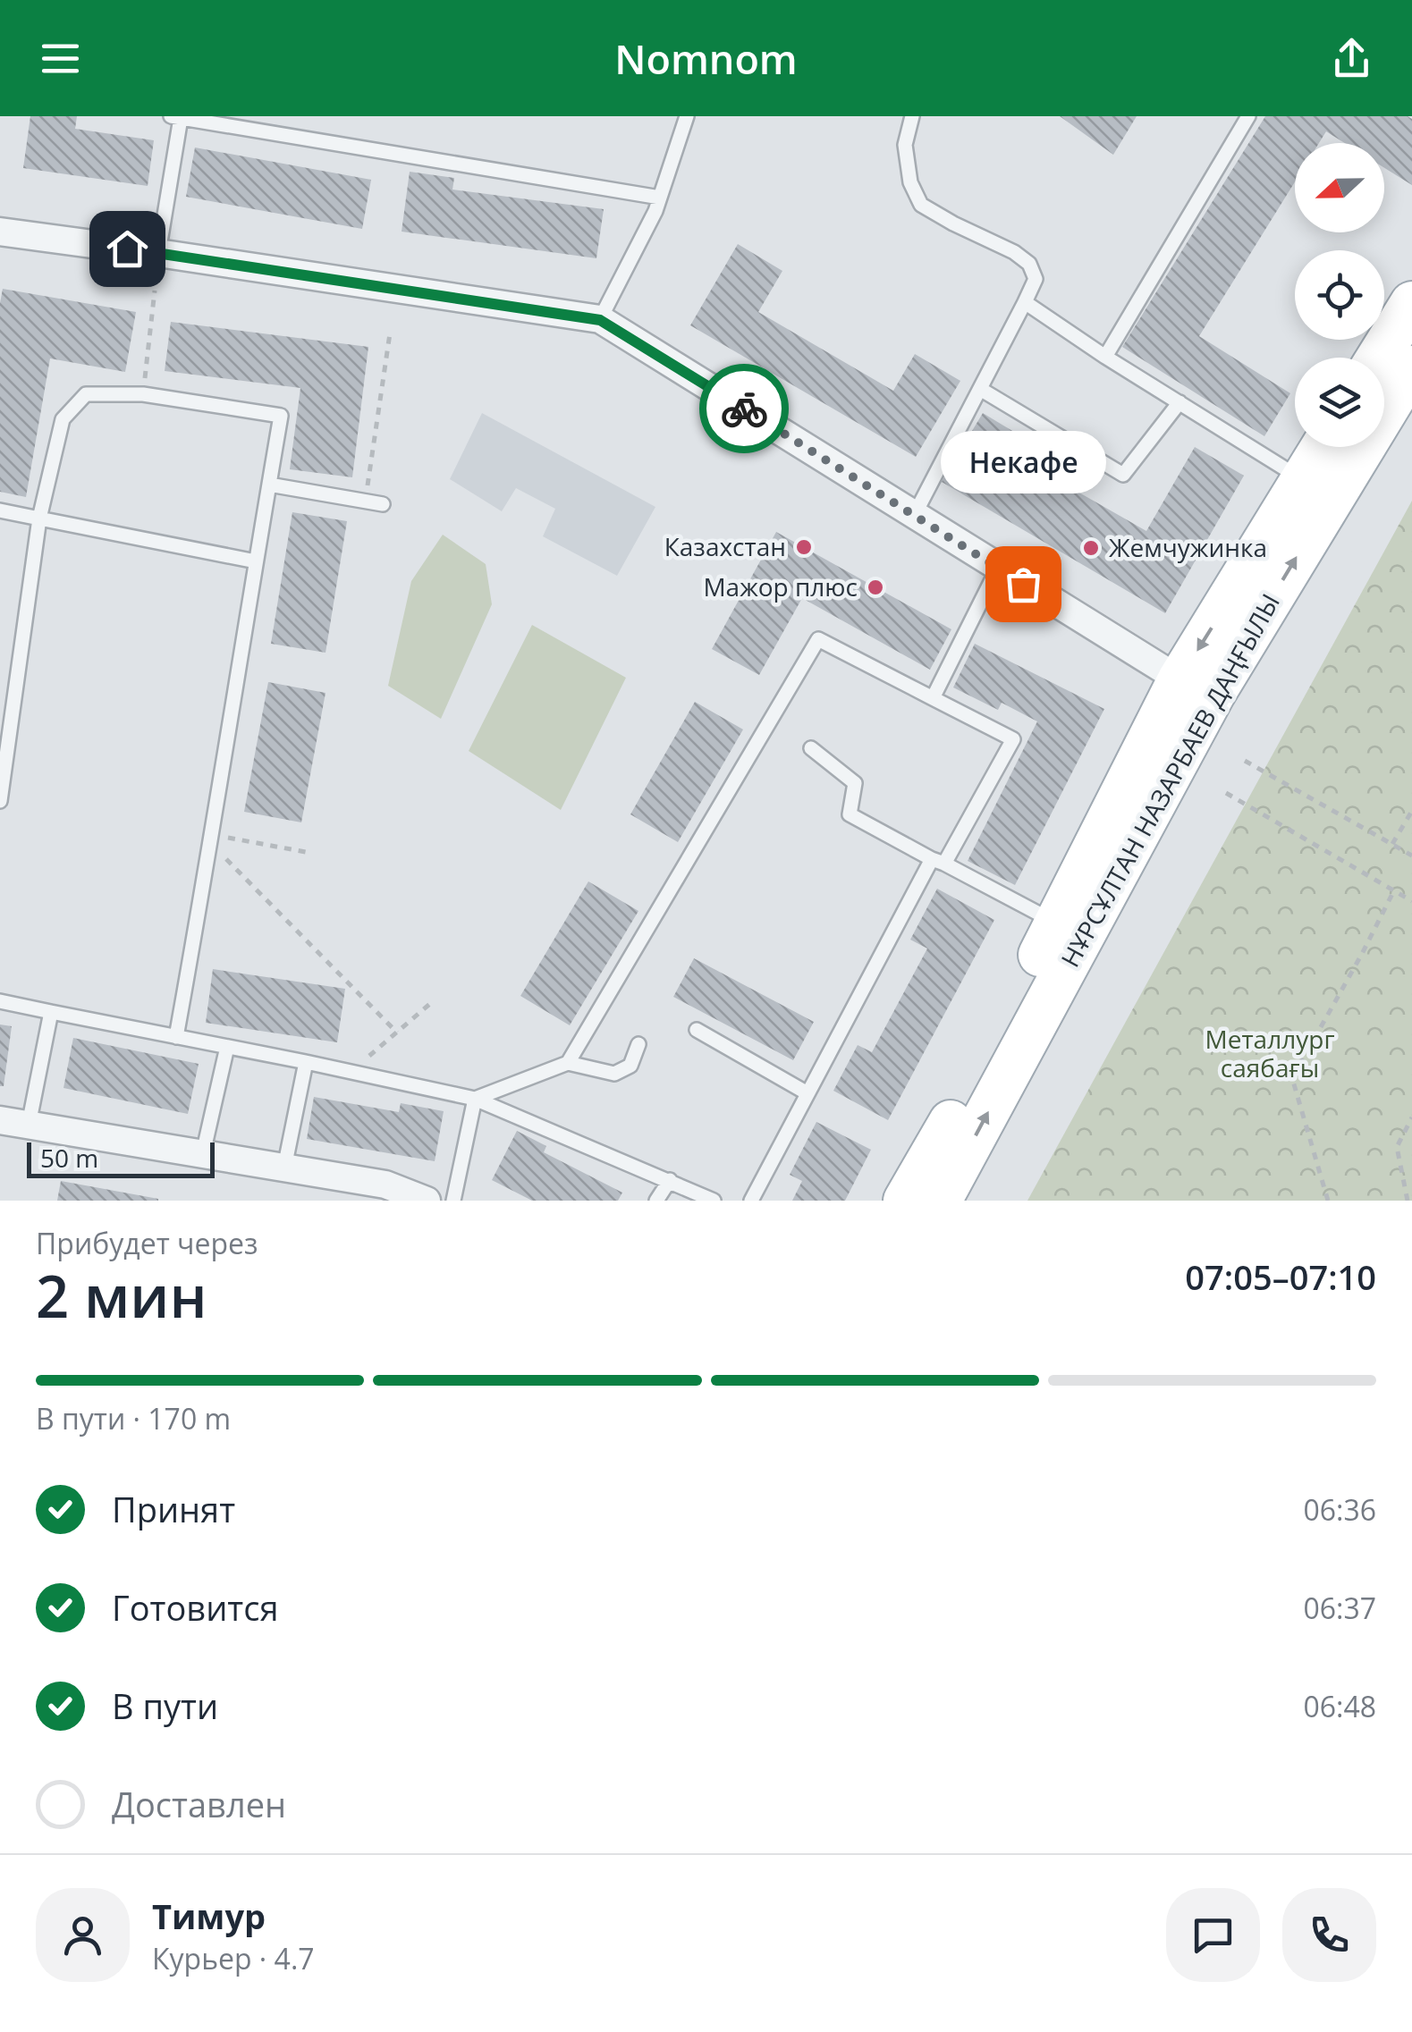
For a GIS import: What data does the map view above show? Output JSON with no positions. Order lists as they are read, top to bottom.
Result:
{
  "streets": {
    "main road": ["НҰРСҰЛТАН НАЗАРБАЕВ ДАҢҒЫЛЫ"]
  },
  "parks": ["Металлург саябағы"],
  "places": [
    "Казахстан",
    "Жемчужинка",
    "Некафе",
    "Мажор плюс"
  ],
  "scale_bar": "50 m",
  "north": "left",
  "page": {
    "header": "Nomnom",
    "bubble": "Некафе",
    "scale": "50 m",
    "heading": ["2 мин", "Прибудет через", "07:05–07:10"],
    "panel": ["Тимур", "Курьер · 4.7"],
    "bar": "В пути · 170 m",
    "list": [
      ["Принят", "06:36"],
      ["Готовится", "06:37"],
      ["В пути", "06:48"],
      "Доставлен"
    ]
  }
}
